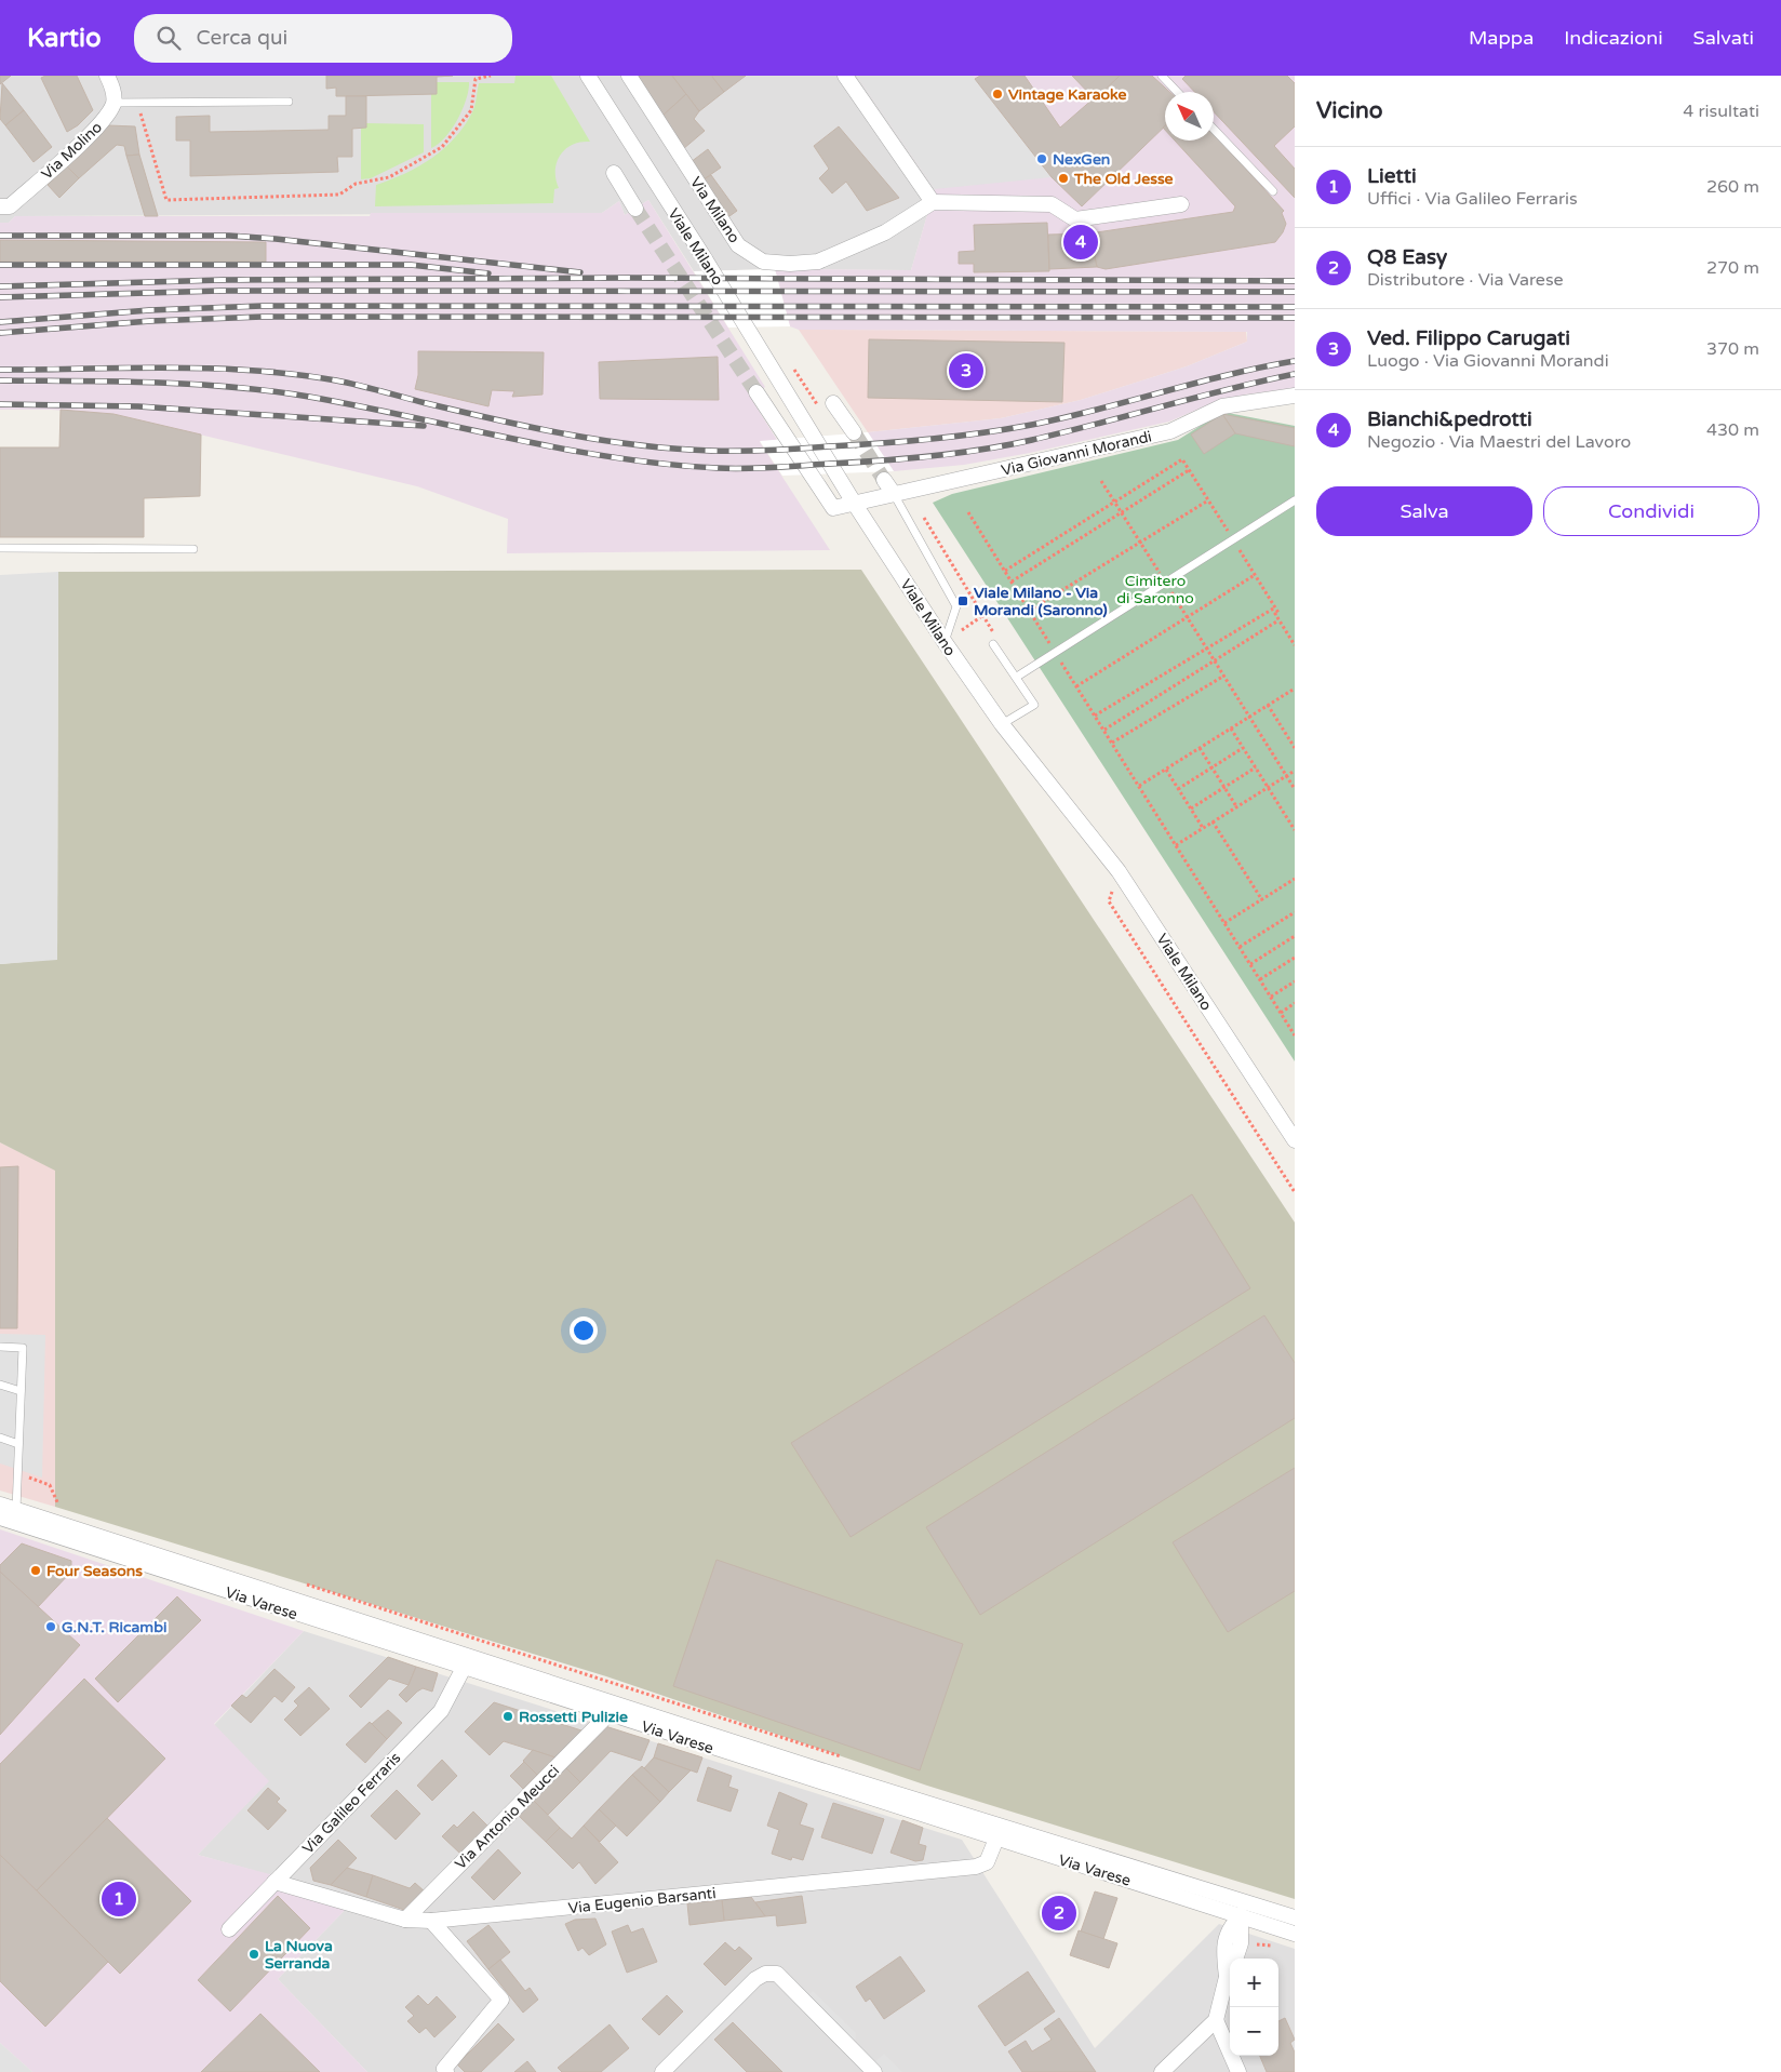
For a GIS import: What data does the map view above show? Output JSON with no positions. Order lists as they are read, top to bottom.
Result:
{
  "streets": {
    "street": [
      "Via Molino",
      "Via Milano",
      "Viale Milano",
      "Via Giovanni Morandi",
      "Via Varese",
      "Via Galileo Ferraris",
      "Via Antonio Meucci",
      "Via Eugenio Barsanti"
    ]
  },
  "crossings": [
    ["Viale Milano", "Via Giovanni Morandi"],
    ["Via Varese", "Via Galileo Ferraris"],
    ["Via Varese", "Via Antonio Meucci"],
    ["Via Varese", "Via Eugenio Barsanti"],
    ["Via Galileo Ferraris", "Via Eugenio Barsanti"],
    ["Via Antonio Meucci", "Via Eugenio Barsanti"]
  ],
  "parks": ["Cimitero di Saronno"],
  "places": {
    "other": [
      "Vintage Karaoke",
      "NexGen",
      "The Old Jesse",
      "Four Seasons",
      "G.N.T. Ricambi",
      "Rossetti Pulizie",
      "La Nuova Serranda"
    ],
    "transit": ["Viale Milano - Via Morandi (Saronno)"]
  },
  "north": "top left",
  "page": {
    "header": "Kartio",
    "search": "Cerca qui",
    "nav": ["Mappa", "Indicazioni", "Salvati"],
    "heading": ["Vicino", "4 risultati"],
    "list": [
      {
        "mark": "1",
        "name": "Lietti",
        "note": "Uffici · Via Galileo Ferraris",
        "value": "260 m"
      },
      {
        "mark": "2",
        "name": "Q8 Easy",
        "note": "Distributore · Via Varese",
        "value": "270 m"
      },
      {
        "mark": "3",
        "name": "Ved. Filippo Carugati",
        "note": "Luogo · Via Giovanni Morandi",
        "value": "370 m"
      },
      {
        "mark": "4",
        "name": "Bianchi&pedrotti",
        "note": "Negozio · Via Maestri del Lavoro",
        "value": "430 m"
      }
    ],
    "pins": [
      "4",
      "3",
      "1",
      "2"
    ],
    "buttons": ["Salva", "Condividi"],
    "map_buttons": ["+", "−"]
  }
}
